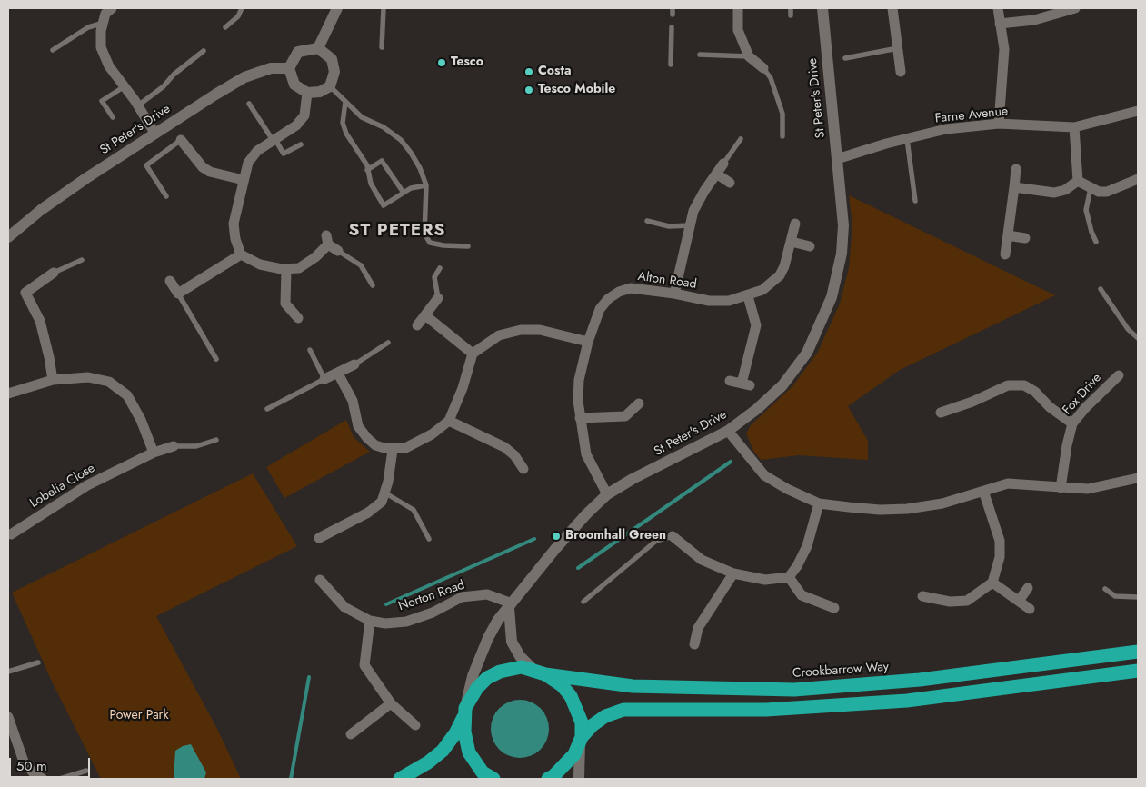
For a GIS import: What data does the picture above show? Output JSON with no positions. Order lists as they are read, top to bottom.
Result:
{
  "streets": {
    "highway": ["Crookbarrow Way"],
    "street": [
      "St Peter's Drive",
      "Farne Avenue",
      "Alton Road",
      "Fox Drive",
      "Lobelia Close",
      "Norton Road"
    ]
  },
  "crossings": [
    ["St Peter's Drive", "Farne Avenue"],
    ["St Peter's Drive", "Alton Road"],
    ["St Peter's Drive", "Norton Road"],
    ["St Peter's Drive", "Crookbarrow Way"]
  ],
  "districts": ["ST PETERS"],
  "parks": ["Power Park"],
  "places": [
    "Tesco",
    "Costa",
    "Tesco Mobile",
    "Broomhall Green"
  ],
  "scale_bar": "50 m"
}
